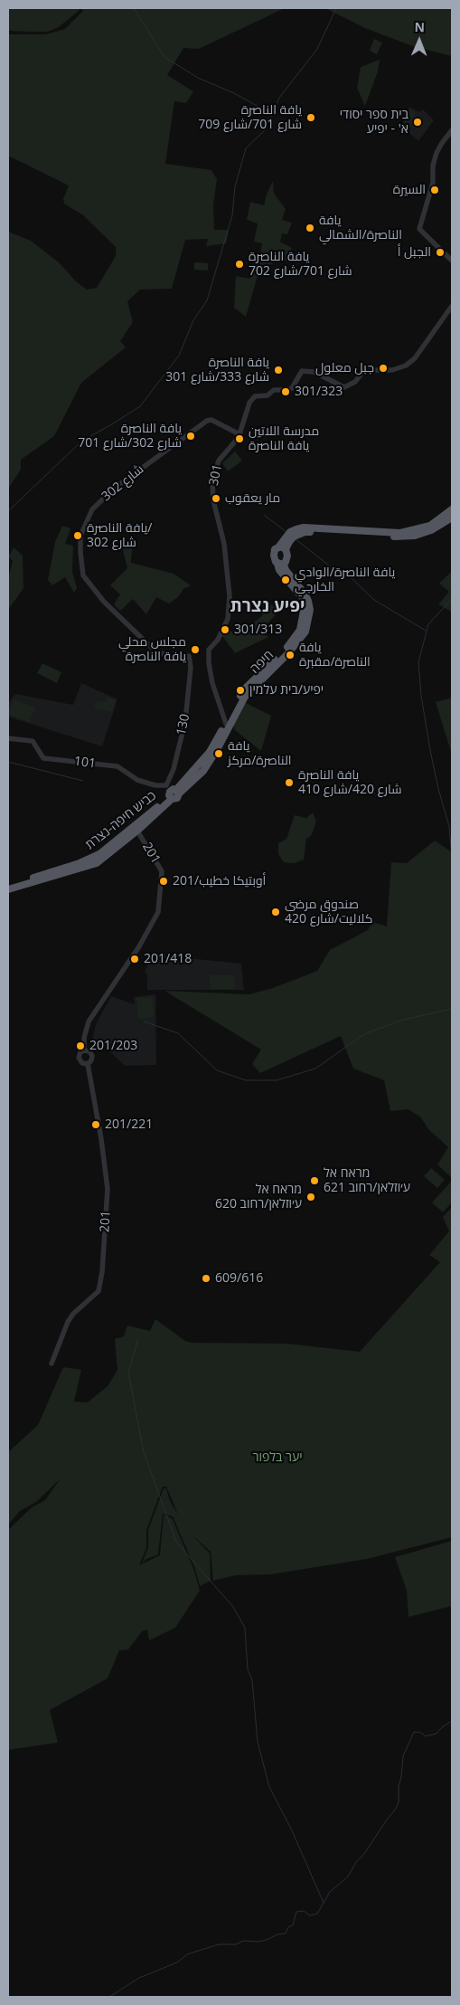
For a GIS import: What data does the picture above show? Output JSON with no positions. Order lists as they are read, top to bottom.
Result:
{
  "streets": {
    "highway": ["חיפה", "כביש חיפה-נצרת"],
    "street": [
      "301",
      "شارع 302",
      "130",
      "101",
      "201"
    ]
  },
  "crossings": [
    ["301", "شارع 302"],
    ["301", "חיפה"],
    ["شارع 302", "130"],
    ["חיפה", "130"],
    ["חיפה", "101"],
    ["חיפה", "כביש חיפה-נצרת"],
    ["130", "101"],
    ["130", "כביש חיפה-נצרת"],
    ["101", "כביש חיפה-נצרת"],
    ["כביש חיפה-נצרת", "201"]
  ],
  "districts": ["יפיע נצרת"],
  "parks": ["יער בלפור"],
  "places": [
    "يافة الناصرة شارع 701/شارع 709",
    "בית ספר יסודי א' - יפיע",
    "السيرة",
    "يافة الناصرة/الشمالي",
    "الجبل أ",
    "يافة الناصرة شارع 701/شارع 702",
    "جبل معلول",
    "يافة الناصرة شارع 333/شارع 301",
    "301/323",
    "يافة الناصرة شارع 302/شارع 701",
    "مدرسة اللاتين يافة الناصرة",
    "مار يعقوب",
    "يافة الناصرة/ شارع 302",
    "يافة الناصرة/الوادي الخارجي",
    "301/313",
    "مجلس محلي يافة الناصرة",
    "يافة الناصرة/مقبرة",
    "יפיע/בית עלמין",
    "يافة الناصرة/مركز",
    "يافة الناصرة شارع 420/شارع 410",
    "أوبتيكا خطيب/201",
    "صندوق مرضى كلاليت/شارع 420",
    "201/418",
    "201/203",
    "201/221",
    "מראח אל ע׳וזלאן/רחוב 621",
    "מראח אל ע׳וזלאן/רחוב 620",
    "609/616"
  ],
  "north": "top"
}
